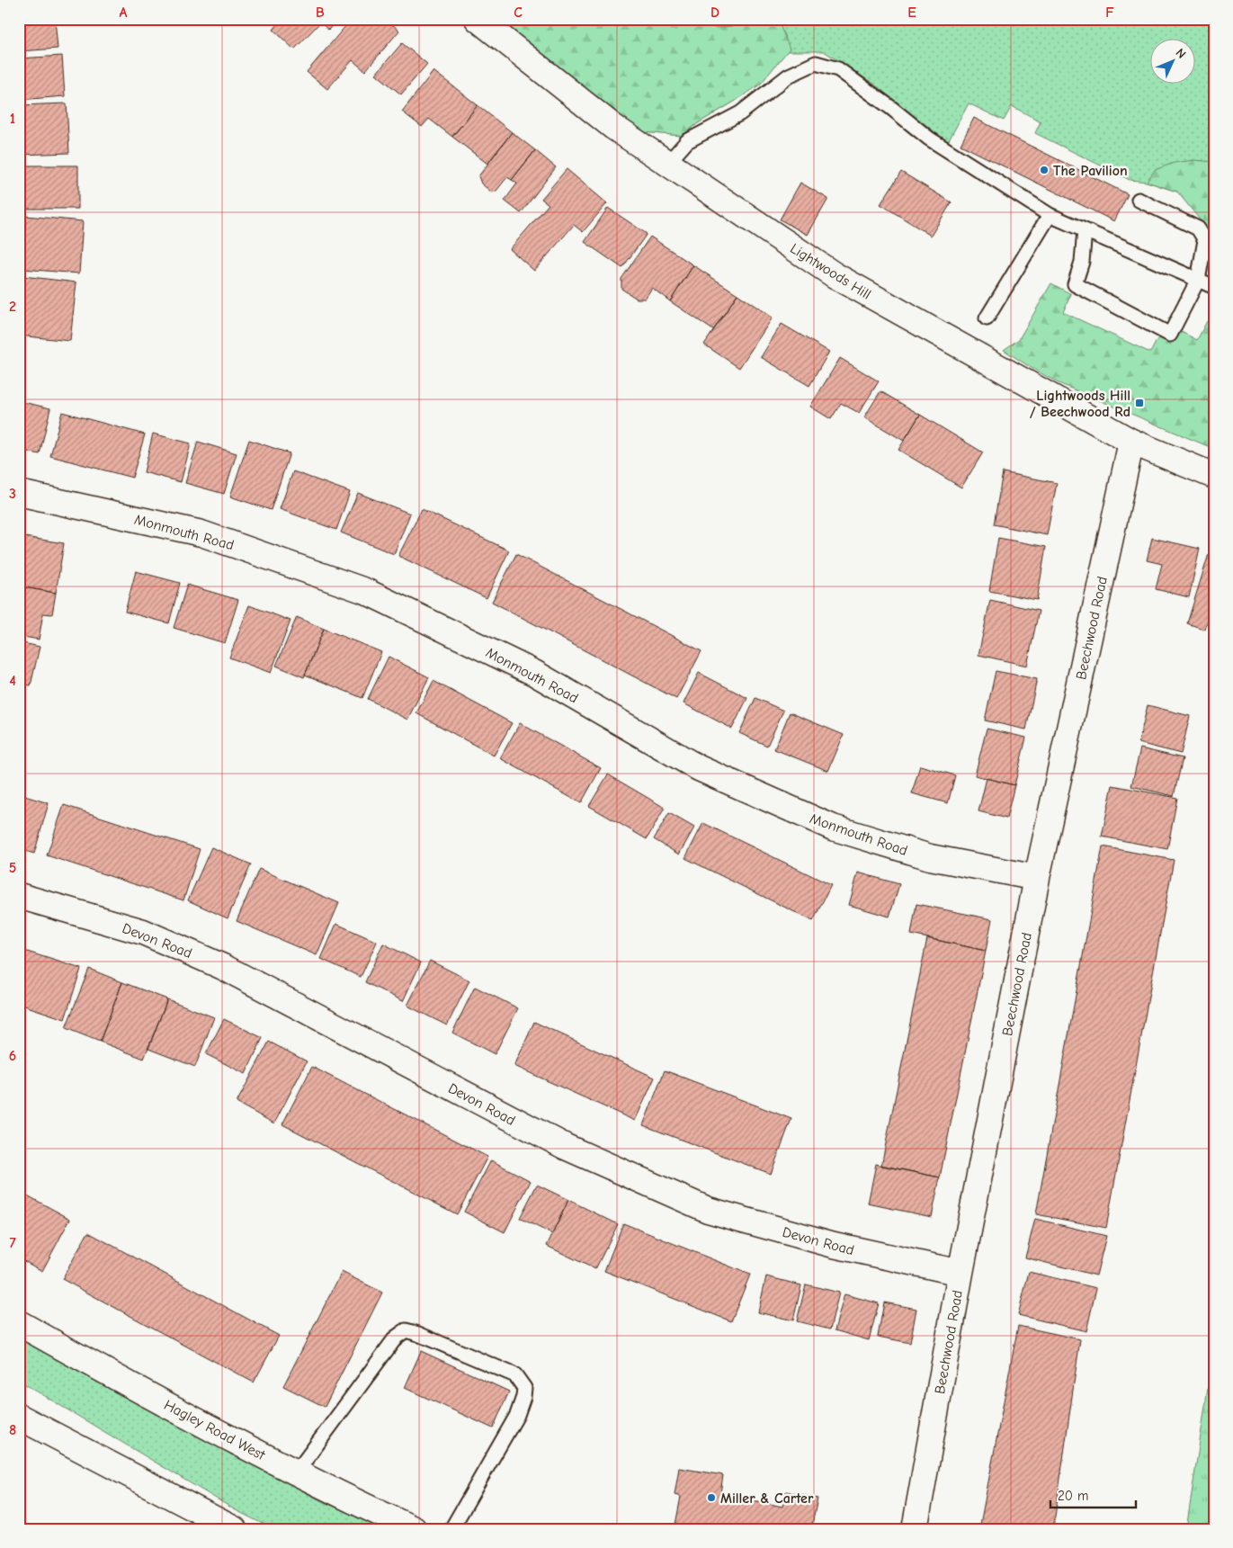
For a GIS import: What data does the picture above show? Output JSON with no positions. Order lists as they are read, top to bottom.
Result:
{
  "streets": {
    "main road": [
      "Lightwoods Hill",
      "Monmouth Road",
      "Beechwood Road",
      "Devon Road",
      "Hagley Road West"
    ]
  },
  "crossings": [
    ["Lightwoods Hill", "Beechwood Road"],
    ["Monmouth Road", "Beechwood Road"],
    ["Beechwood Road", "Devon Road"]
  ],
  "places": {
    "other": ["The Pavilion", "Miller & Carter"],
    "transit": ["Lightwoods Hill / Beechwood Rd"]
  },
  "scale_bar": "20 m",
  "north": "top right",
  "grid": {
    "columns": [
      "A",
      "B",
      "C",
      "D",
      "E",
      "F"
    ],
    "rows": [
      "1",
      "2",
      "3",
      "4",
      "5",
      "6",
      "7",
      "8"
    ]
  }
}
